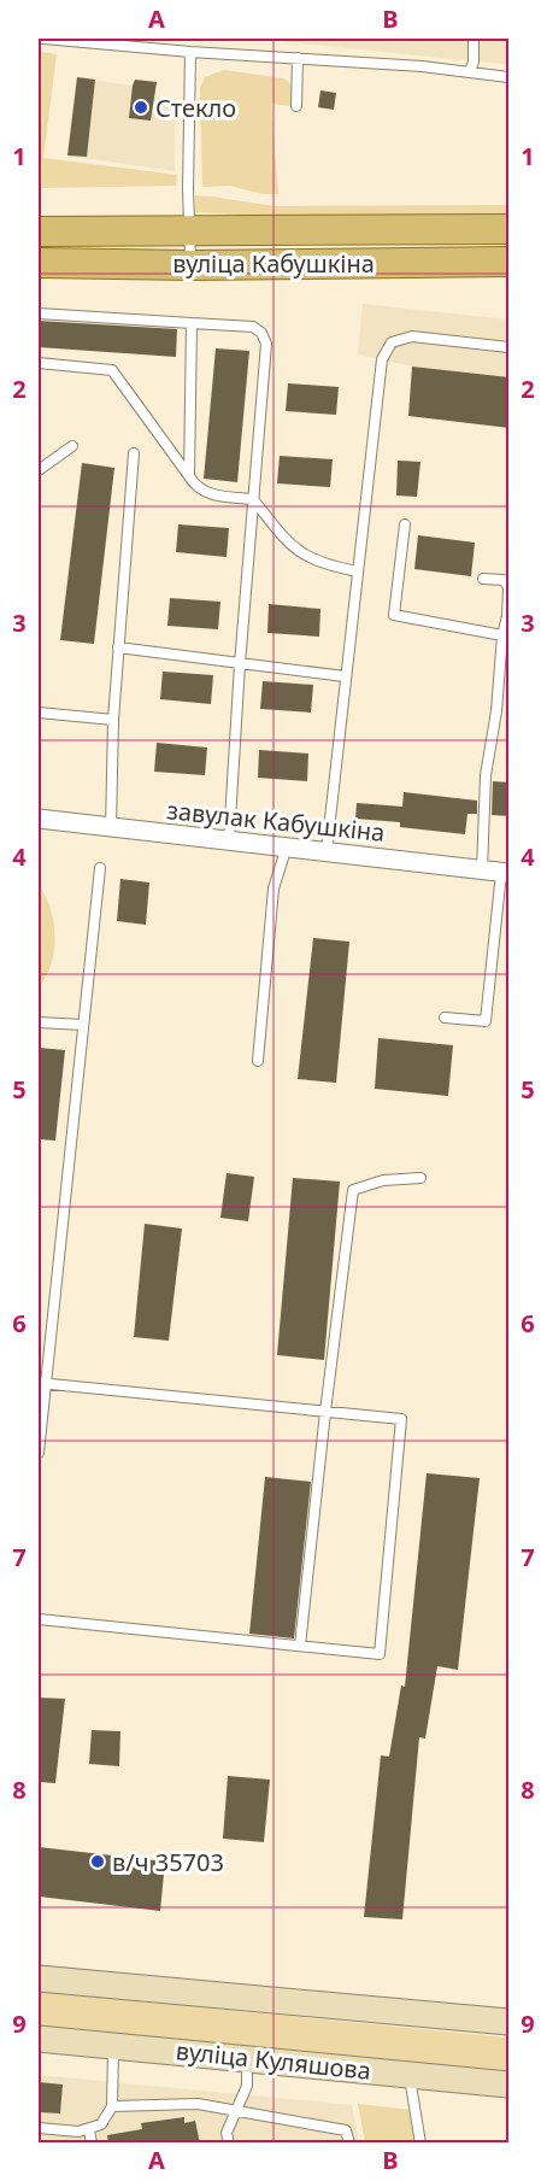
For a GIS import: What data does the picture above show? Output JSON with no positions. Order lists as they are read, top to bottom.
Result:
{
  "streets": {
    "main road": ["вуліца Кабушкіна", "вуліца Куляшова"],
    "street": ["завулак Кабушкіна"]
  },
  "places": ["Стекло", "в/ч 35703"],
  "grid": {
    "columns": ["A", "B"],
    "rows": [
      "1",
      "2",
      "3",
      "4",
      "5",
      "6",
      "7",
      "8",
      "9"
    ]
  }
}
